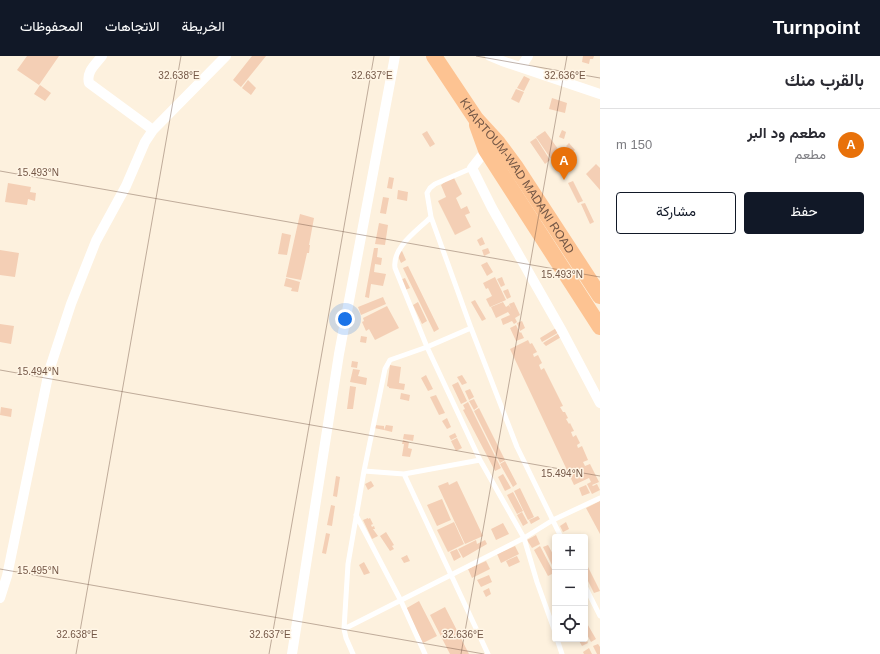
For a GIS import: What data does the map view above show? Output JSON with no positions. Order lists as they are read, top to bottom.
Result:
{
  "streets": {
    "highway": ["KHARTOUM-WAD MADANI ROAD"]
  },
  "page": {
    "header": "Turnpoint",
    "nav": ["الخريطة", "الاتجاهات", "المحفوظات"],
    "heading": "بالقرب منك",
    "list": [
      {
        "mark": "A",
        "name": "مطعم ود البر",
        "note": "مطعم",
        "value": "150 m"
      }
    ],
    "pins": "A",
    "buttons": ["حفظ", "مشاركة"],
    "map_buttons": ["+", "−"]
  },
  "coordinates": [
    "32.638°E",
    "32.637°E",
    "32.636°E",
    "15.493°N",
    "15.494°N",
    "15.495°N"
  ]
}
